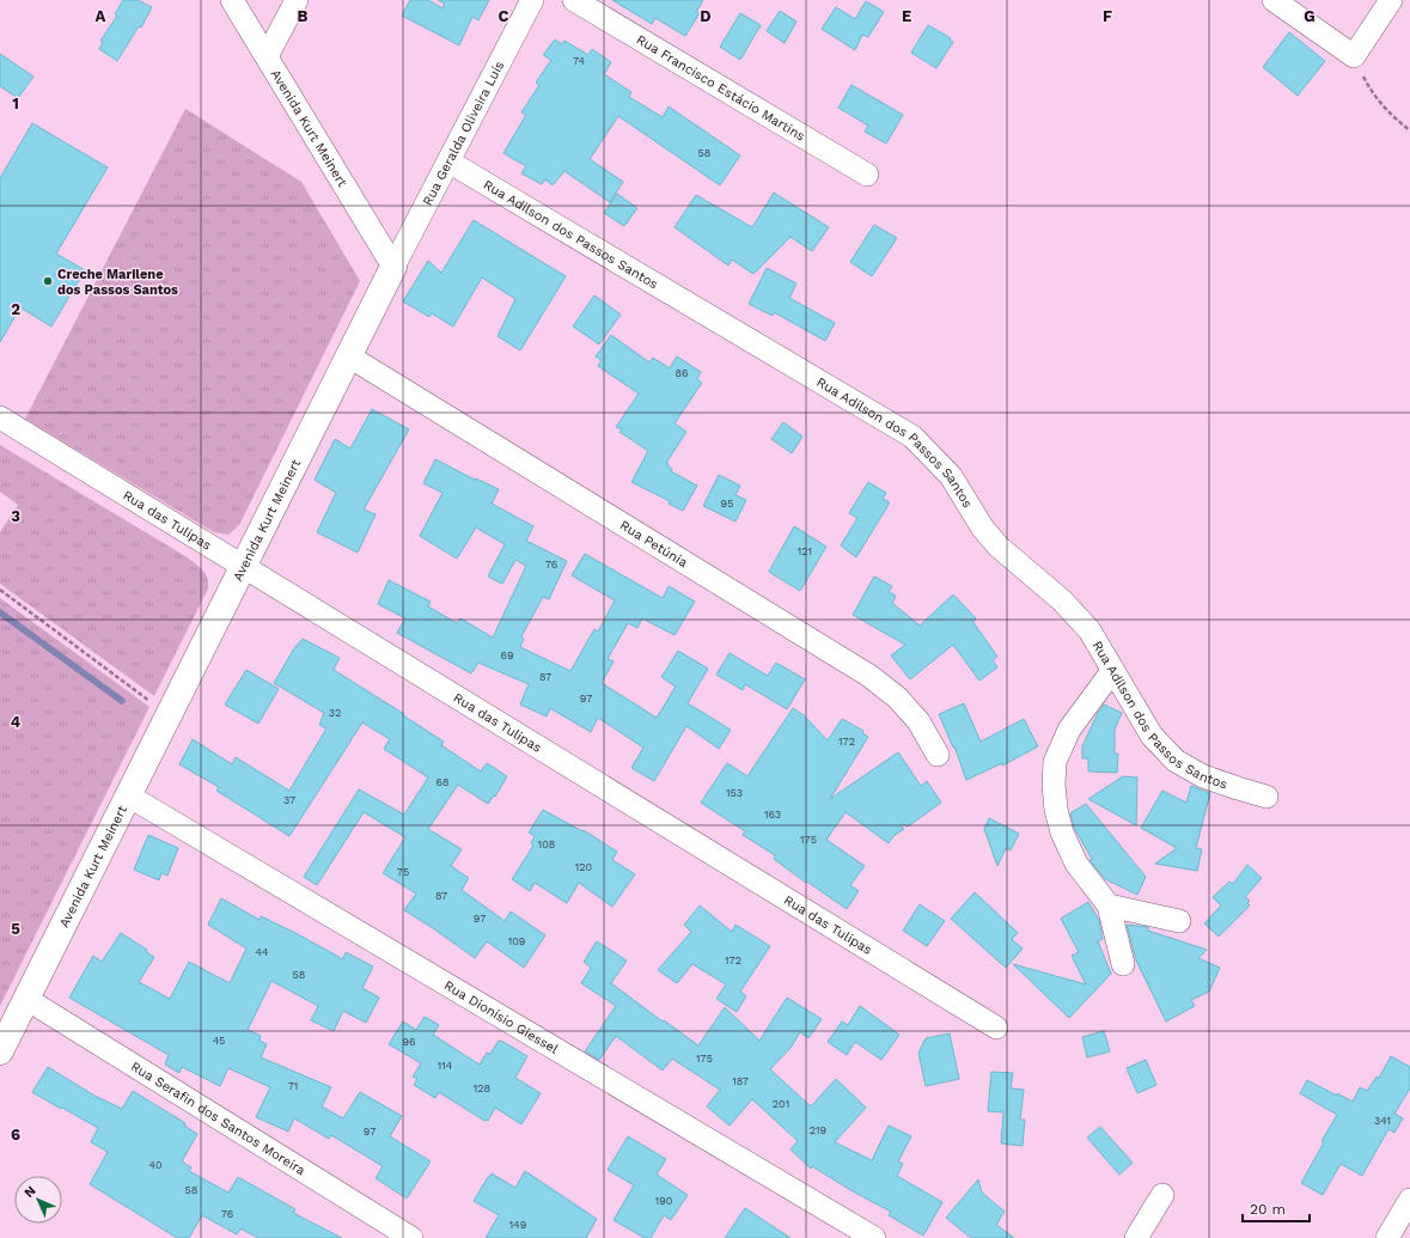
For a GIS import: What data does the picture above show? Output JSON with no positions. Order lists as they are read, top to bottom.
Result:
{
  "streets": {
    "main road": ["Avenida Kurt Meinert"],
    "street": [
      "Rua Francisco Estácio Martins",
      "Rua Geralda Oliveira Luís",
      "Rua Adilson dos Passos Santos",
      "Rua das Tulipas",
      "Rua Petúnia",
      "Rua Dionísio Giessel",
      "Rua Serafin dos Santos Moreira"
    ]
  },
  "crossings": [
    ["Avenida Kurt Meinert", "Rua Geralda Oliveira Luís"],
    ["Avenida Kurt Meinert", "Rua das Tulipas"],
    ["Avenida Kurt Meinert", "Rua Petúnia"],
    ["Avenida Kurt Meinert", "Rua Dionísio Giessel"],
    ["Avenida Kurt Meinert", "Rua Serafin dos Santos Moreira"],
    ["Rua Geralda Oliveira Luís", "Rua Adilson dos Passos Santos"]
  ],
  "places": ["Creche Marilene dos Passos Santos"],
  "house_numbers": [
    "74",
    "58",
    "86",
    "95",
    "121",
    "76",
    "69",
    "87",
    "97",
    "32",
    "172",
    "68",
    "153",
    "37",
    "163",
    "175",
    "108",
    "120",
    "75",
    "87",
    "97",
    "109",
    "44",
    "172",
    "58",
    "45",
    "96",
    "175",
    "114",
    "187",
    "71",
    "128",
    "201",
    "341",
    "219",
    "97",
    "40",
    "58",
    "190",
    "76",
    "149"
  ],
  "scale_bar": "20 m",
  "north": "top left",
  "grid": {
    "columns": [
      "A",
      "B",
      "C",
      "D",
      "E",
      "F",
      "G"
    ],
    "rows": [
      "1",
      "2",
      "3",
      "4",
      "5",
      "6"
    ]
  }
}
